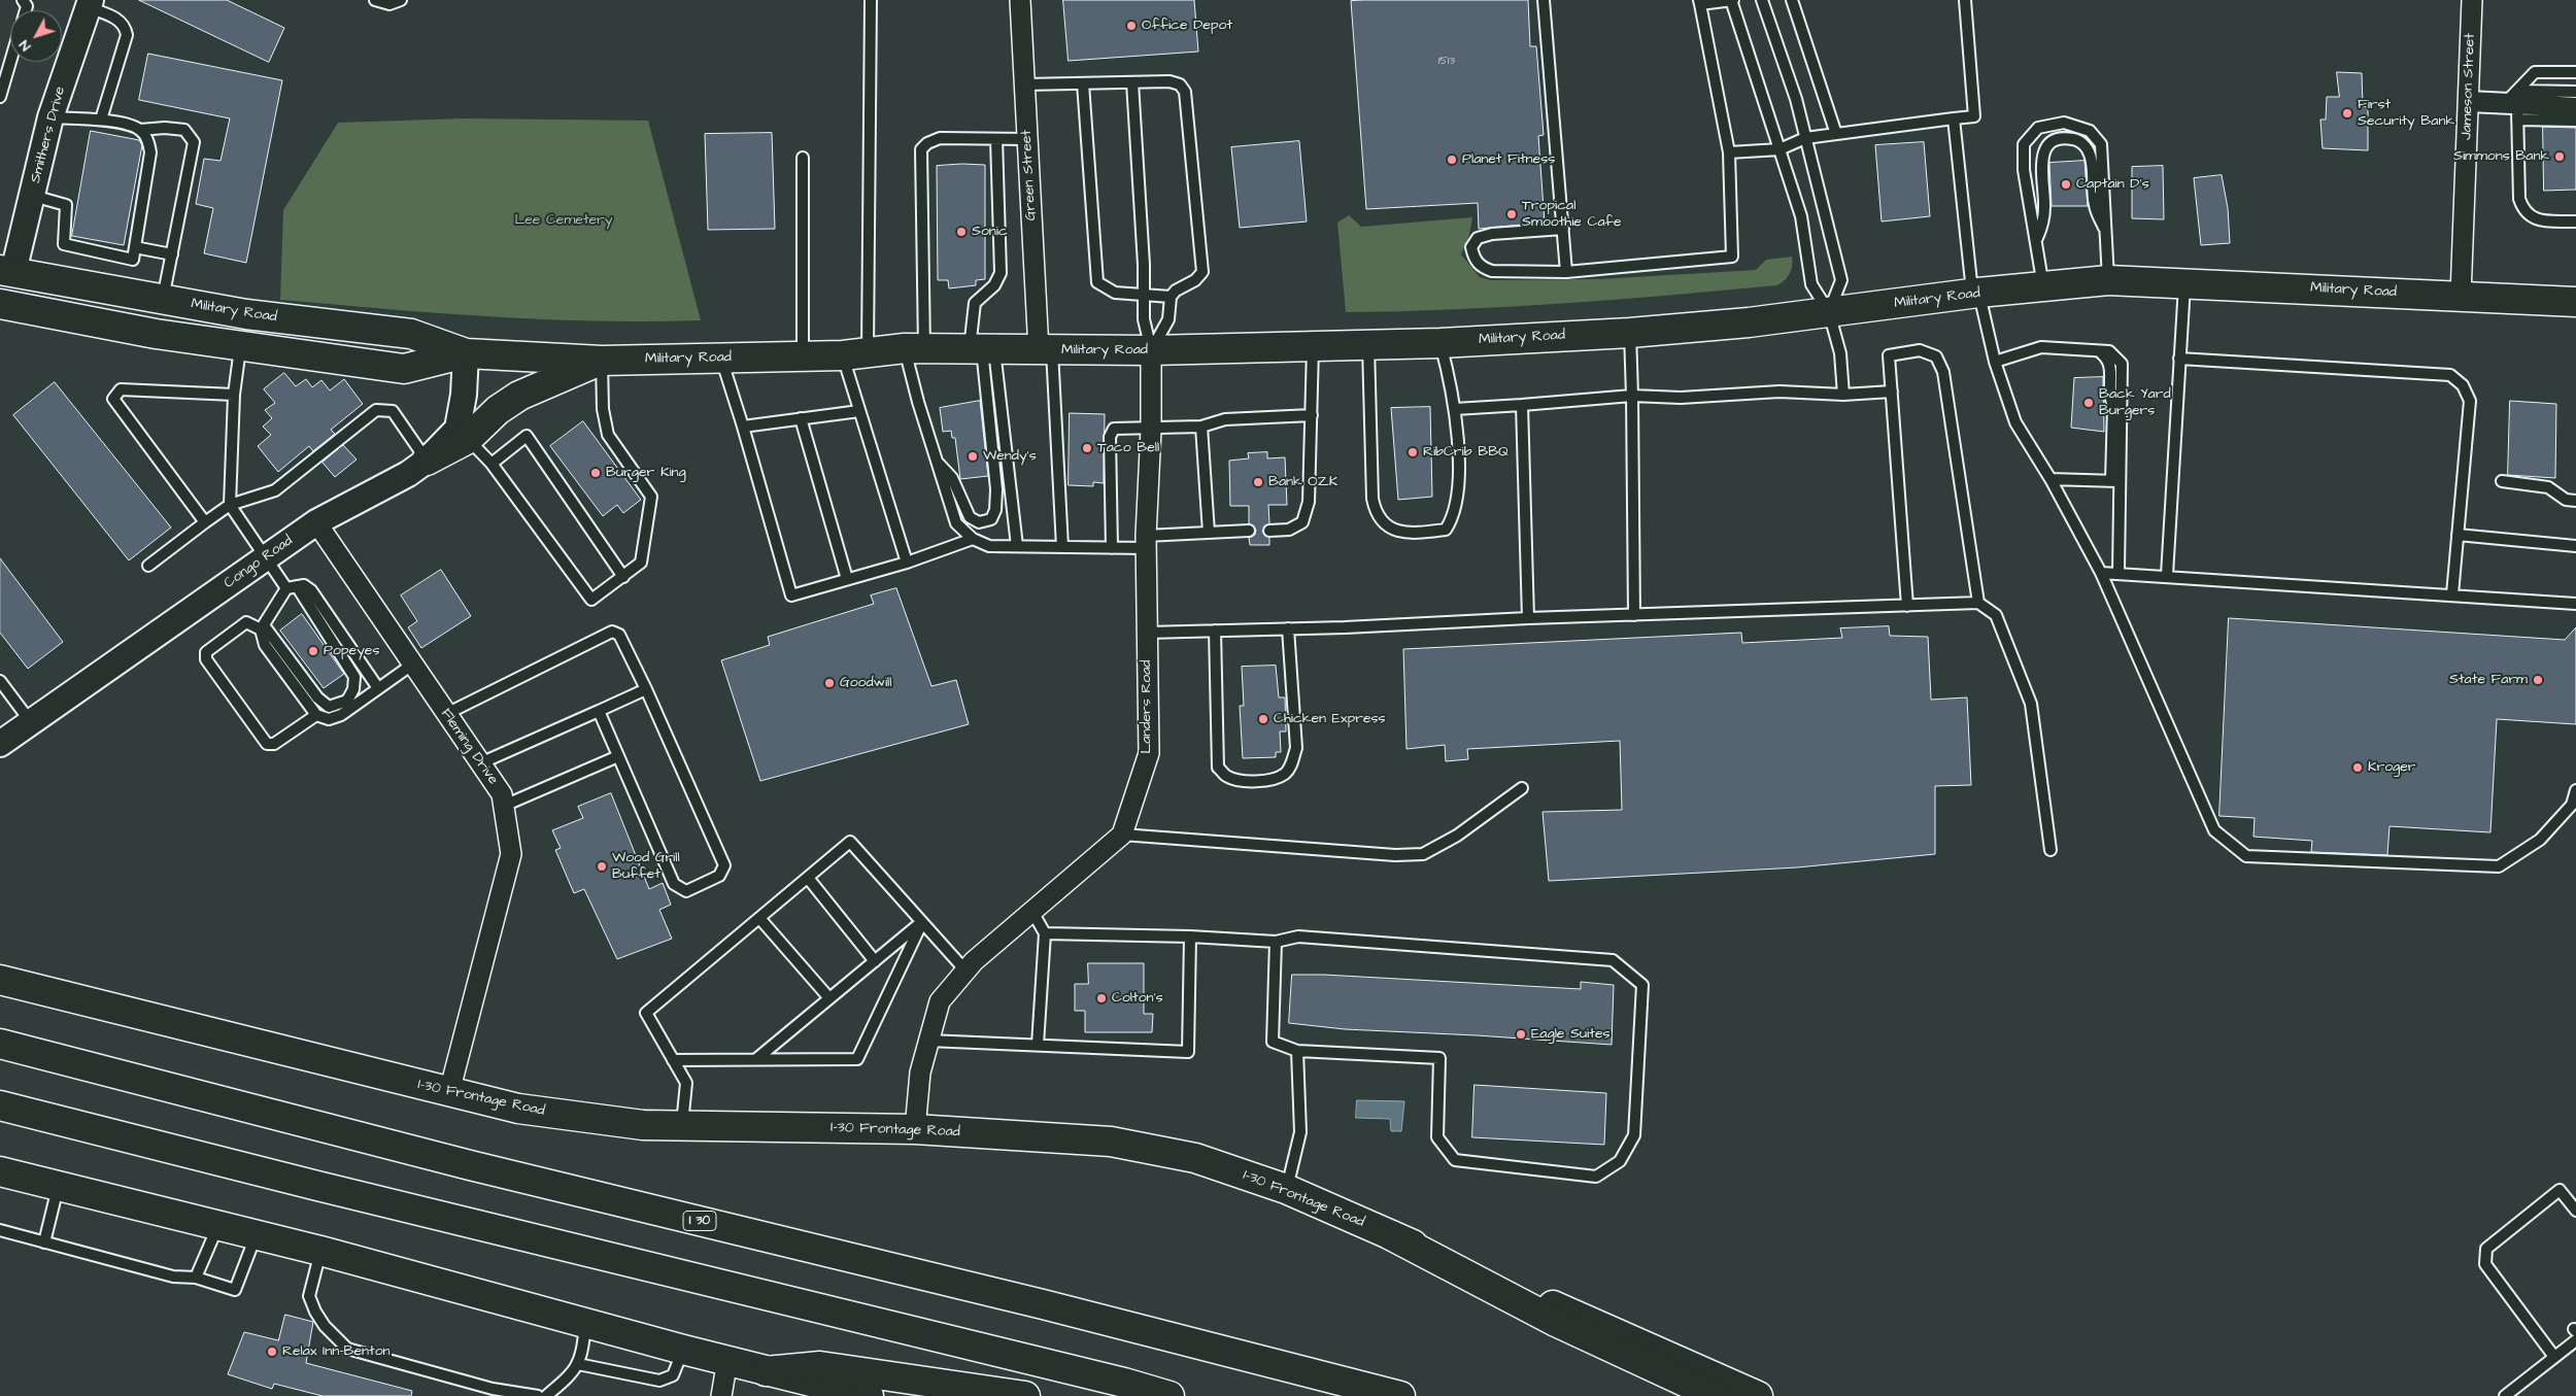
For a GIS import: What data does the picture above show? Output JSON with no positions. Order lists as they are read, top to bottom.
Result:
{
  "streets": {
    "main road": ["Military Road", "I-30 Frontage Road", "I 30"],
    "street": [
      "Jameson Street",
      "Smithers Drive",
      "Green Street",
      "Congo Road",
      "Landers Road",
      "Fleming Drive"
    ]
  },
  "crossings": [
    ["Jameson Street", "Military Road"],
    ["Smithers Drive", "Military Road"],
    ["Green Street", "Military Road"],
    ["Military Road", "Landers Road"],
    ["Congo Road", "Fleming Drive"],
    ["Fleming Drive", "I-30 Frontage Road"]
  ],
  "parks": ["Lee Cemetery"],
  "places": [
    "Office Depot",
    "First Security Bank",
    "Simmons Bank",
    "Planet Fitness",
    "Captain D's",
    "Tropical Smoothie Cafe",
    "Sonic",
    "Back Yard Burgers",
    "Taco Bell",
    "RibCrib BBQ",
    "Wendy's",
    "Burger King",
    "Bank OZK",
    "Popeyes",
    "State Farm",
    "Goodwill",
    "Chicken Express",
    "Kroger",
    "Wood Grill Buffet",
    "Colton's",
    "Eagle Suites",
    "Relax Inn-Benton"
  ],
  "house_numbers": ["1513"],
  "north": "bottom left"
}
